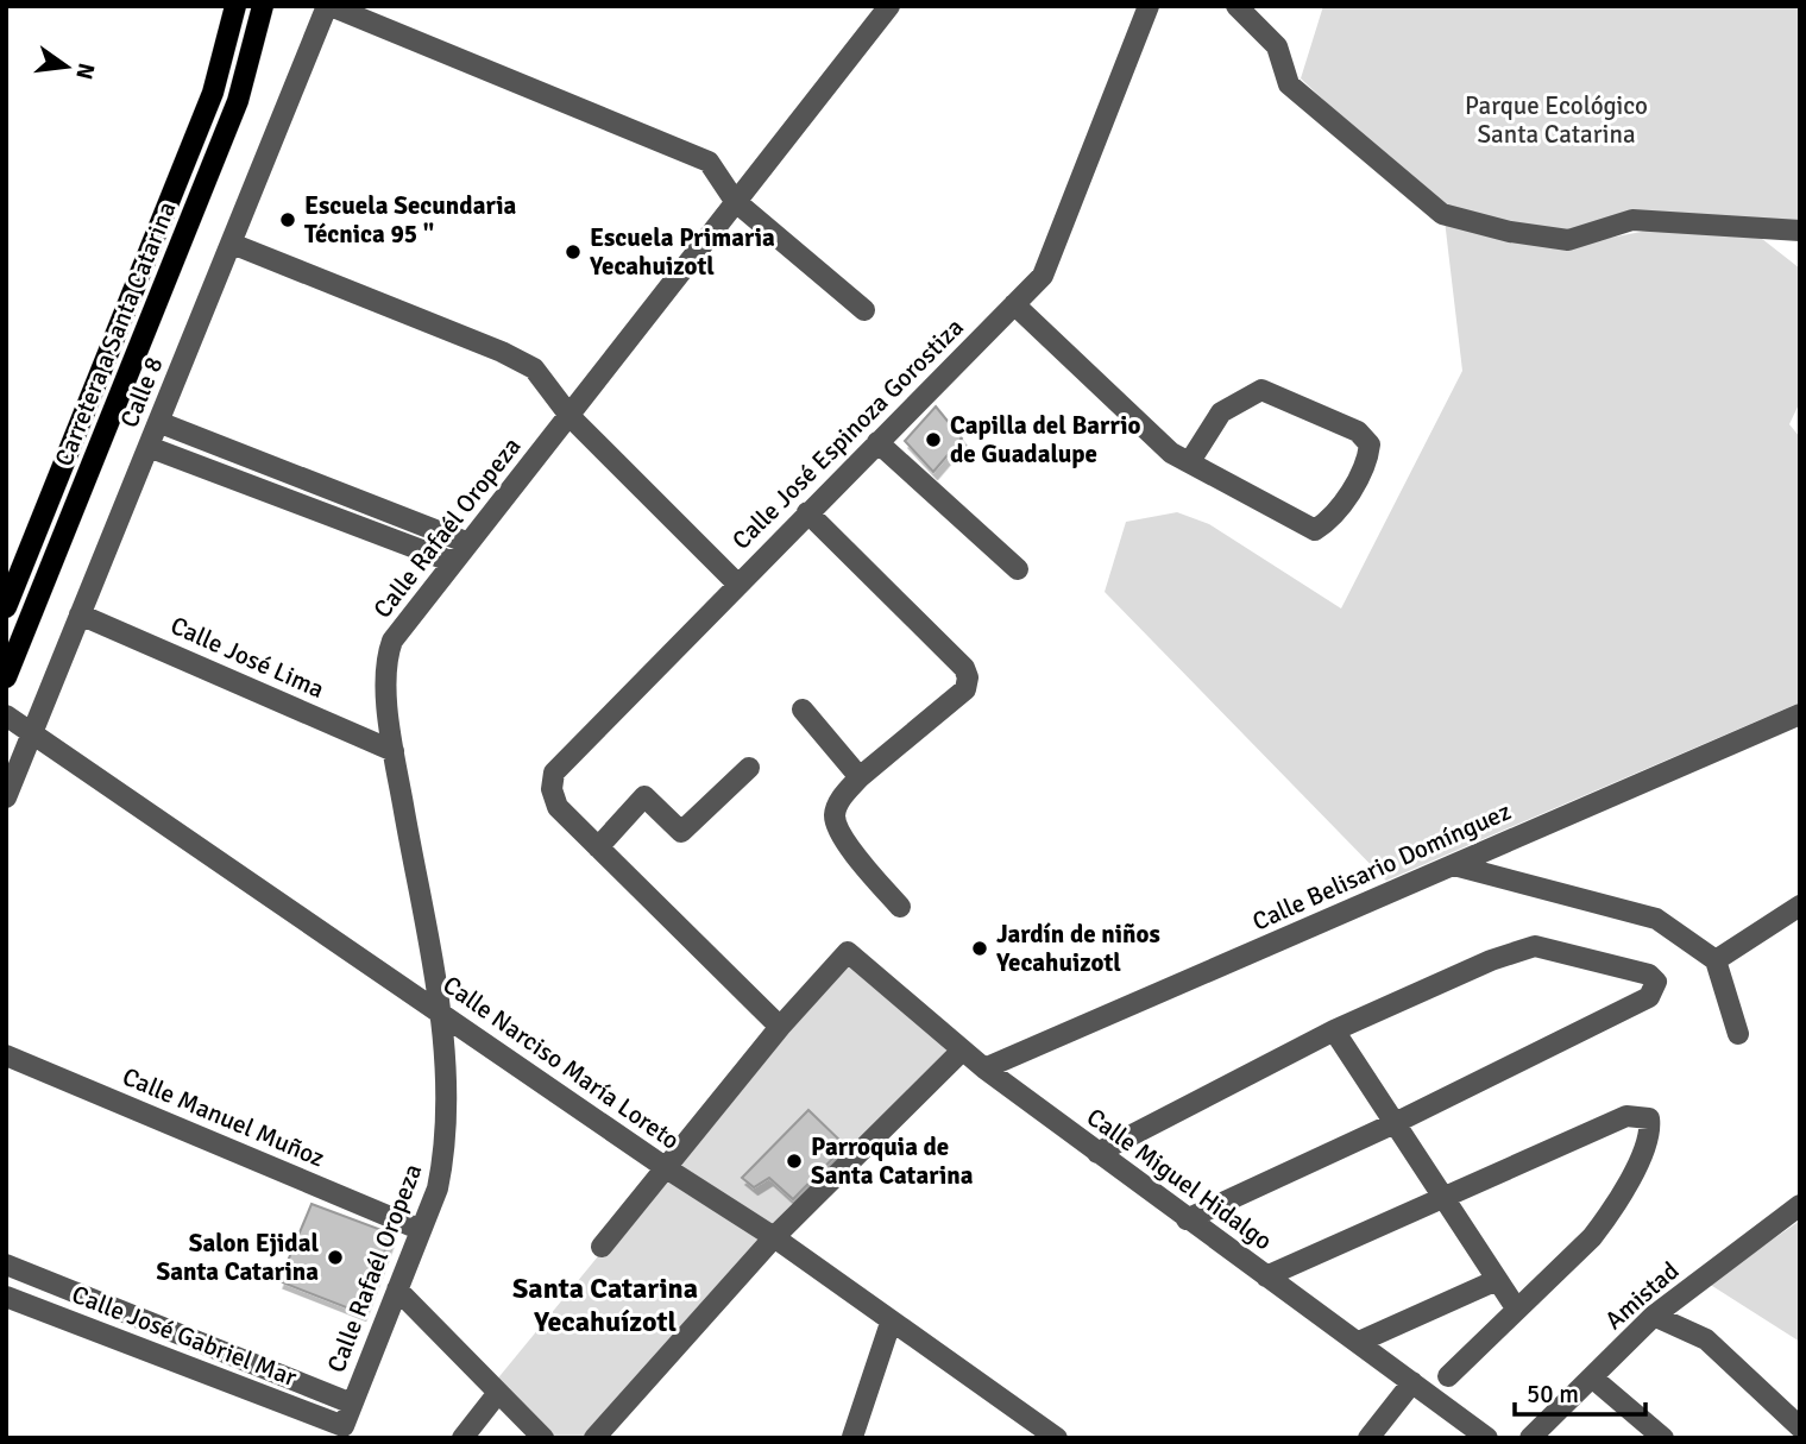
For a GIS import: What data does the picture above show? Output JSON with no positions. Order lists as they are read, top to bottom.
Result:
{
  "streets": {
    "main road": ["Carretera a Santa Catarina"],
    "street": [
      "Calle 8",
      "Calle José Espinoza Gorostiza",
      "Calle Rafaél Oropeza",
      "Calle José Lima",
      "Calle Belisario Domínguez",
      "Calle Narciso María Loreto",
      "Calle Manuel Muñoz",
      "Calle Miguel Hidalgo",
      "Amistad",
      "Calle José Gabriel Mar"
    ]
  },
  "crossings": [
    ["Calle 8", "Calle José Lima"],
    ["Calle 8", "Calle Narciso María Loreto"],
    ["Calle José Espinoza Gorostiza", "Calle Miguel Hidalgo"],
    ["Calle Rafaél Oropeza", "Calle José Lima"],
    ["Calle Rafaél Oropeza", "Calle Narciso María Loreto"],
    ["Calle Rafaél Oropeza", "Calle Manuel Muñoz"],
    ["Calle Rafaél Oropeza", "Calle José Gabriel Mar"],
    ["Calle Belisario Domínguez", "Calle Miguel Hidalgo"]
  ],
  "districts": ["Santa Catarina Yecahuízotl"],
  "parks": ["Parque Ecológico Santa Catarina"],
  "places": [
    "Escuela Secundaria Técnica 95 \"",
    "Escuela Primaria Yecahuizotl",
    "Capilla del Barrio de Guadalupe",
    "Jardín de niños Yecahuizotl",
    "Parroquia de Santa Catarina",
    "Salon Ejidal Santa Catarina"
  ],
  "scale_bar": "50 m",
  "north": "right"
}
